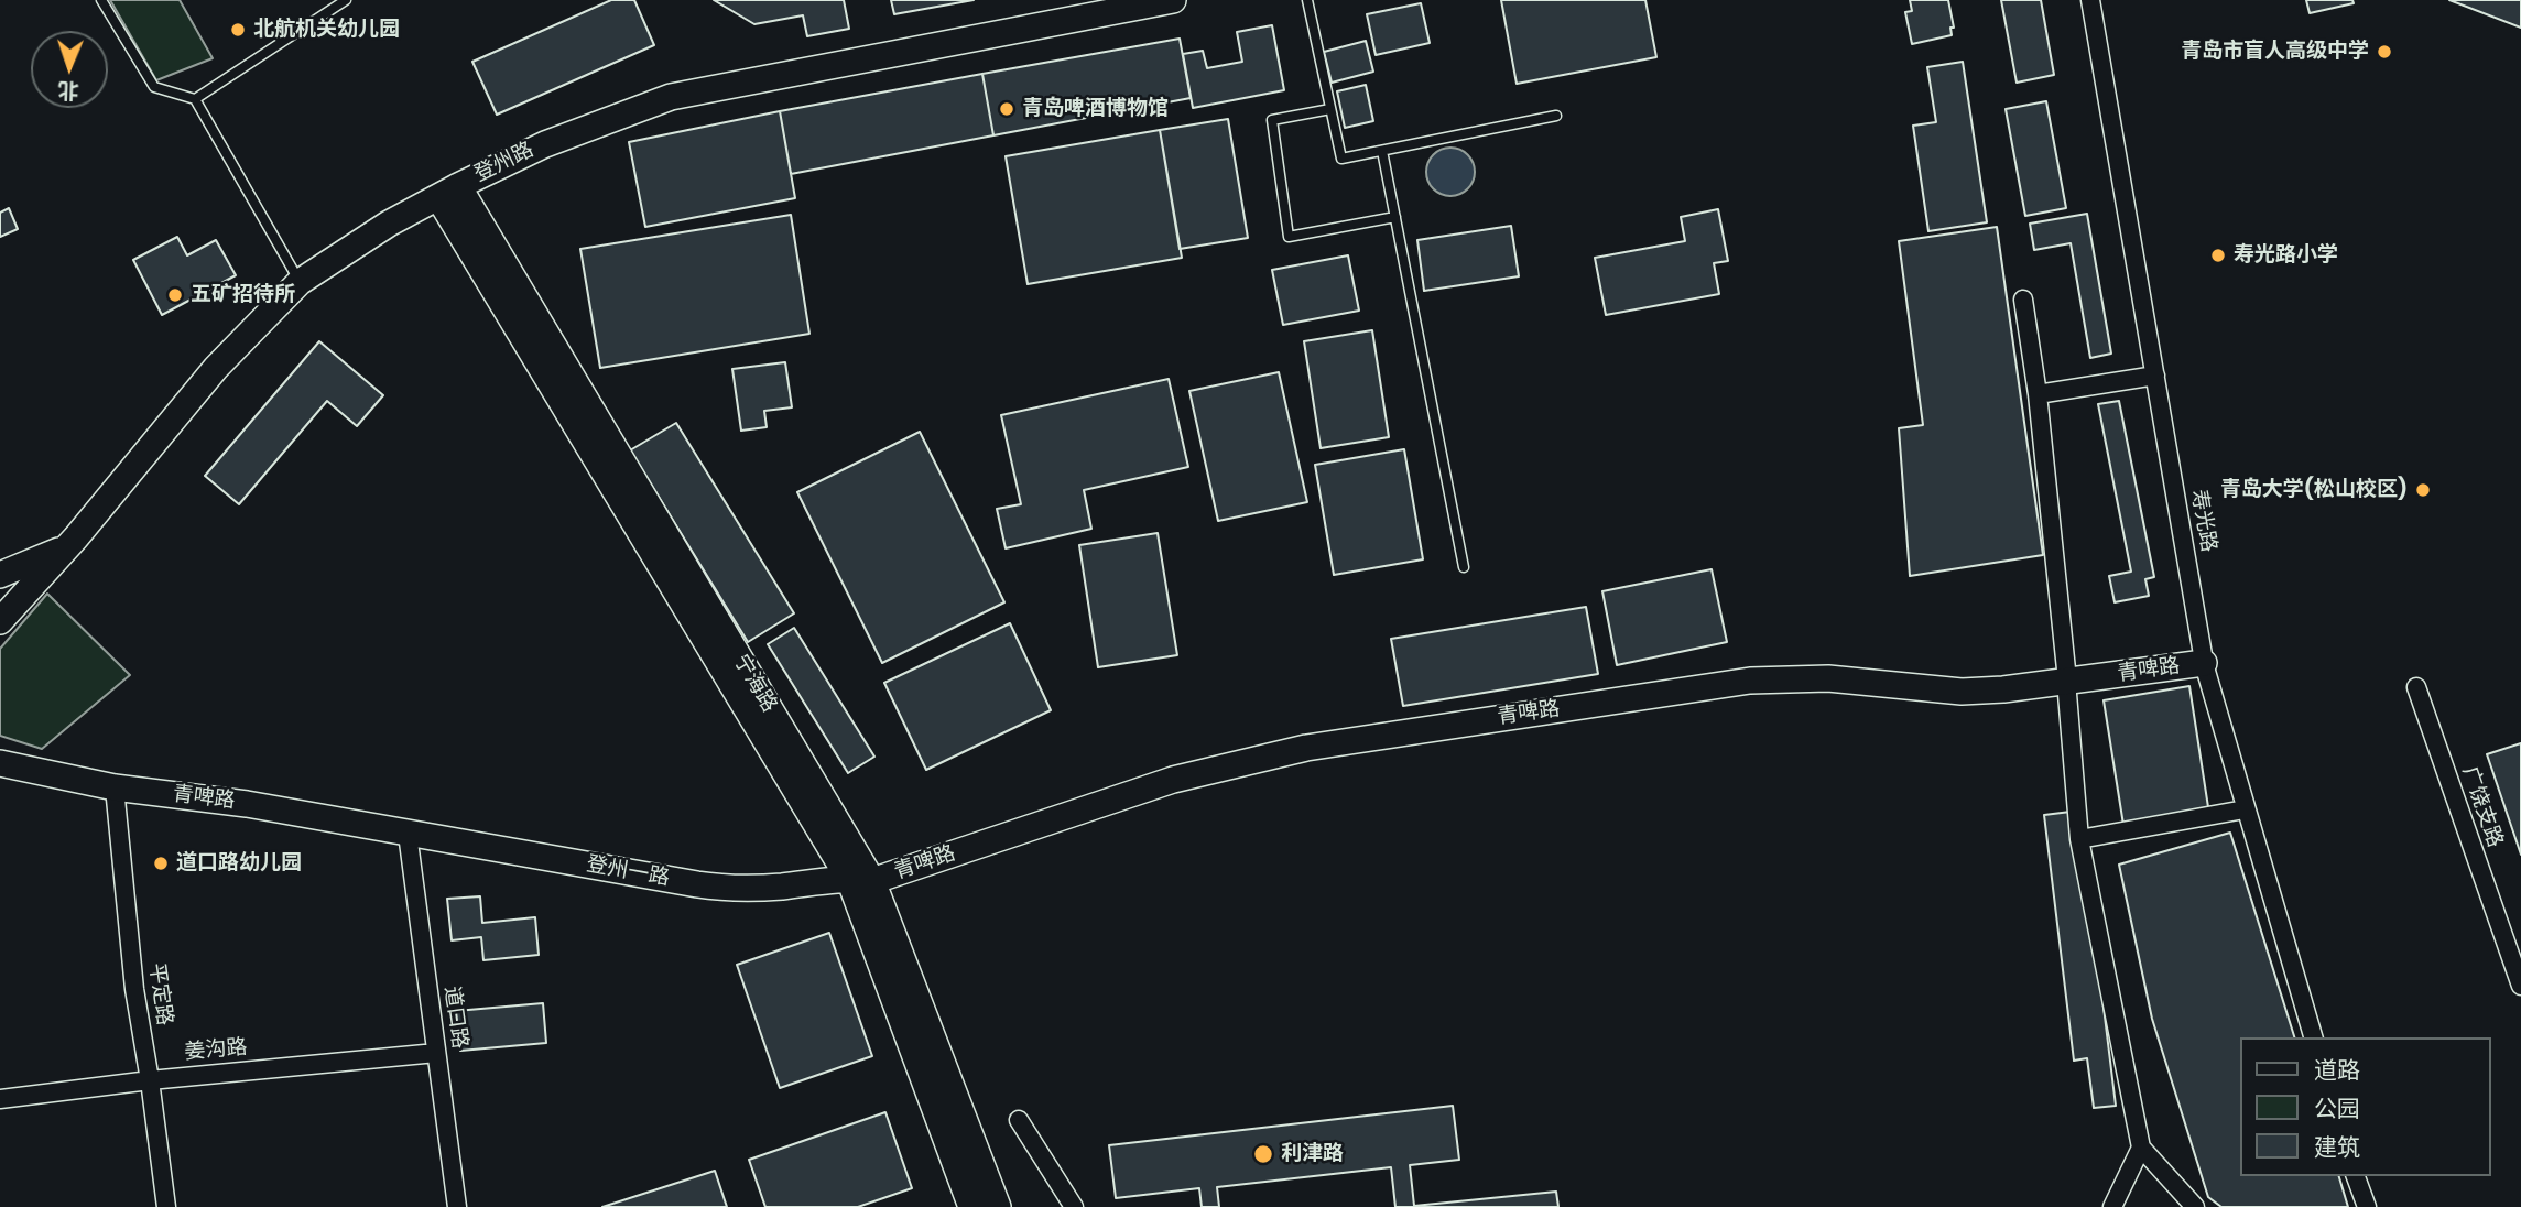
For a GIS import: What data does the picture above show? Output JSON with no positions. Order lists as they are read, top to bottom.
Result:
{
  "streets": {
    "street": [
      "登州路",
      "寿光路",
      "青啤路",
      "宁海路",
      "广饶支路",
      "登州一路",
      "平定路",
      "道口路",
      "姜沟路"
    ]
  },
  "crossings": [
    ["登州路", "宁海路"],
    ["寿光路", "青啤路"],
    ["青啤路", "宁海路"],
    ["青啤路", "登州一路"],
    ["青啤路", "平定路"],
    ["青啤路", "道口路"],
    ["宁海路", "登州一路"],
    ["登州一路", "道口路"],
    ["平定路", "姜沟路"],
    ["道口路", "姜沟路"]
  ],
  "places": [
    "北航机关幼儿园",
    "青岛市盲人高级中学",
    "青岛啤酒博物馆",
    "寿光路小学",
    "五矿招待所",
    "青岛大学(松山校区)",
    "道口路幼儿园",
    "利津路"
  ],
  "legend": ["道路", "公园", "建筑"],
  "north": "bottom"
}
